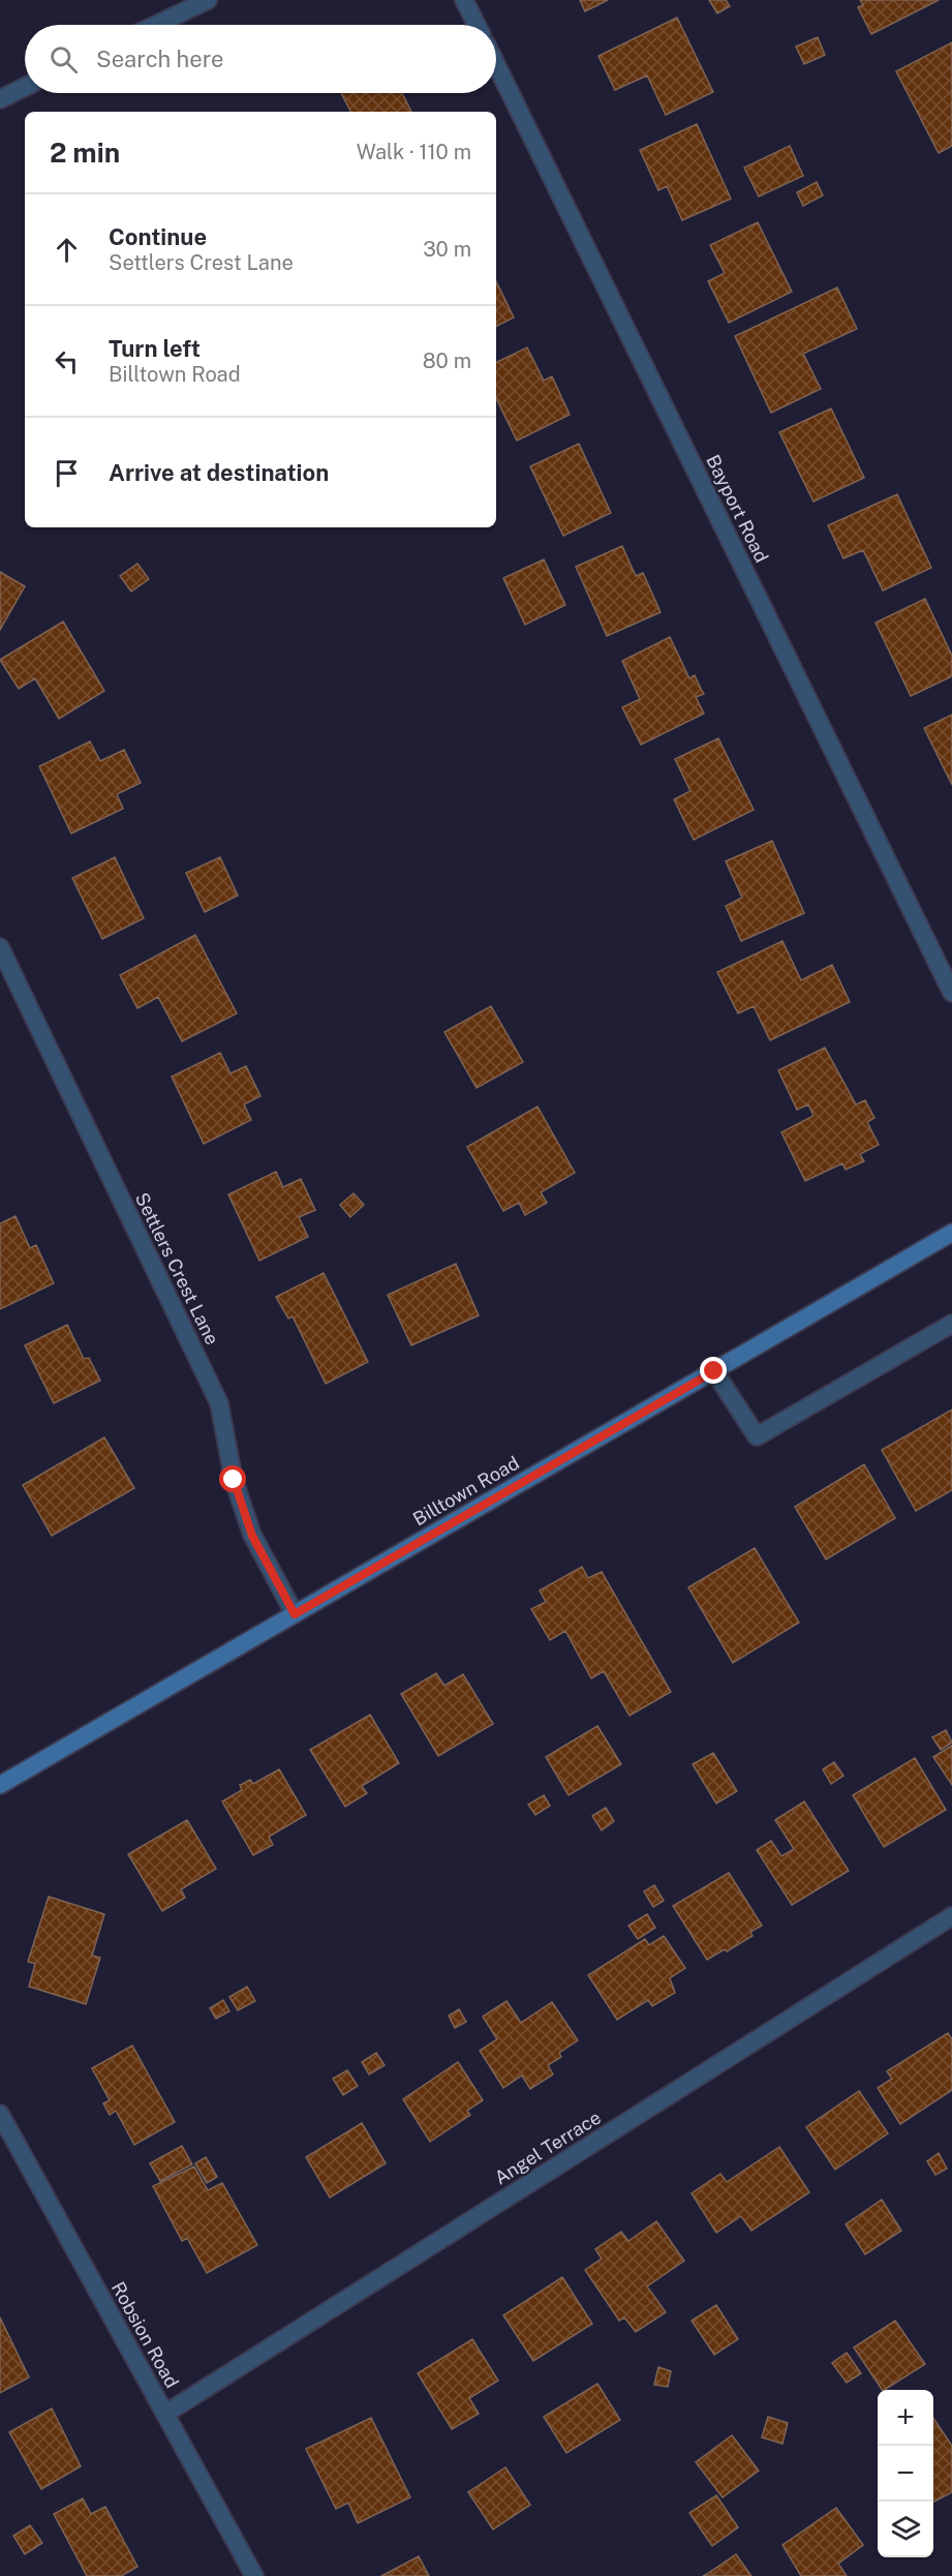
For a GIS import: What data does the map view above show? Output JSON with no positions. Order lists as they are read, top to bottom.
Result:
{
  "streets": {
    "main road": ["Billtown Road"],
    "street": [
      "Bayport Road",
      "Settlers Crest Lane",
      "Angel Terrace",
      "Robsion Road"
    ]
  },
  "crossings": [
    ["Settlers Crest Lane", "Billtown Road"],
    ["Angel Terrace", "Robsion Road"]
  ],
  "page": {
    "search": "Search here",
    "heading": ["2 min", "Walk · 110 m"],
    "list": [
      ["Continue", "Settlers Crest Lane", "30 m"],
      ["Turn left", "Billtown Road", "80 m"],
      "Arrive at destination"
    ],
    "map_buttons": ["+", "−"]
  }
}
